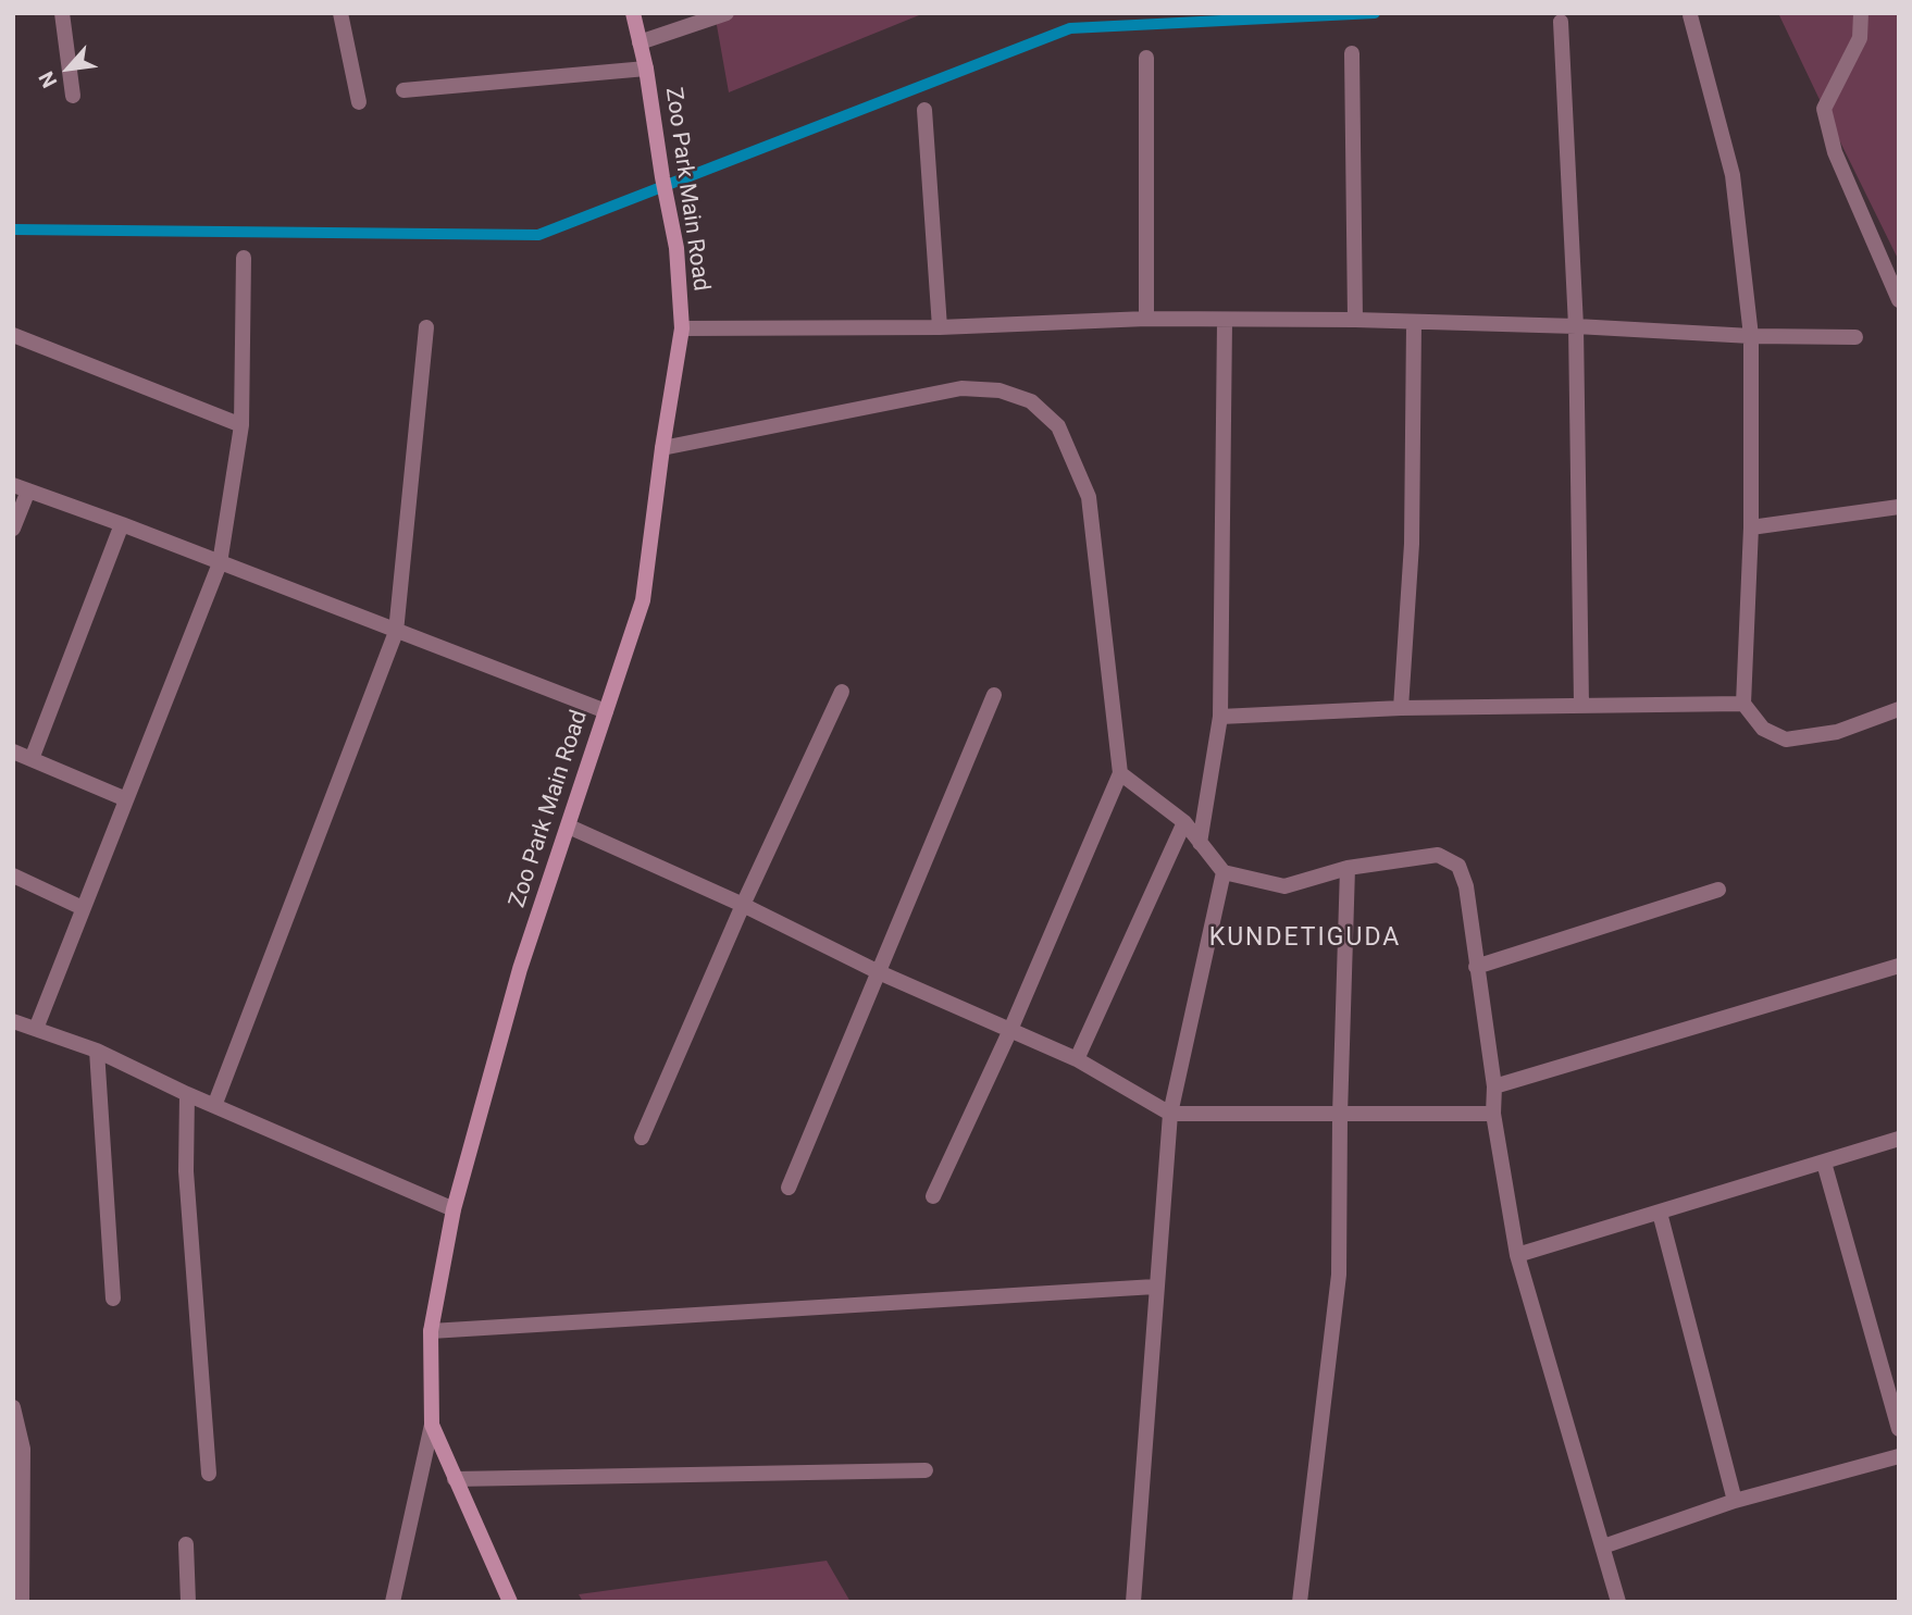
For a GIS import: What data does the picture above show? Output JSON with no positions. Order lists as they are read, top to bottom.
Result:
{
  "streets": {
    "main road": ["Zoo Park Main Road"]
  },
  "districts": ["KUNDETIGUDA"],
  "north": "bottom left"
}
